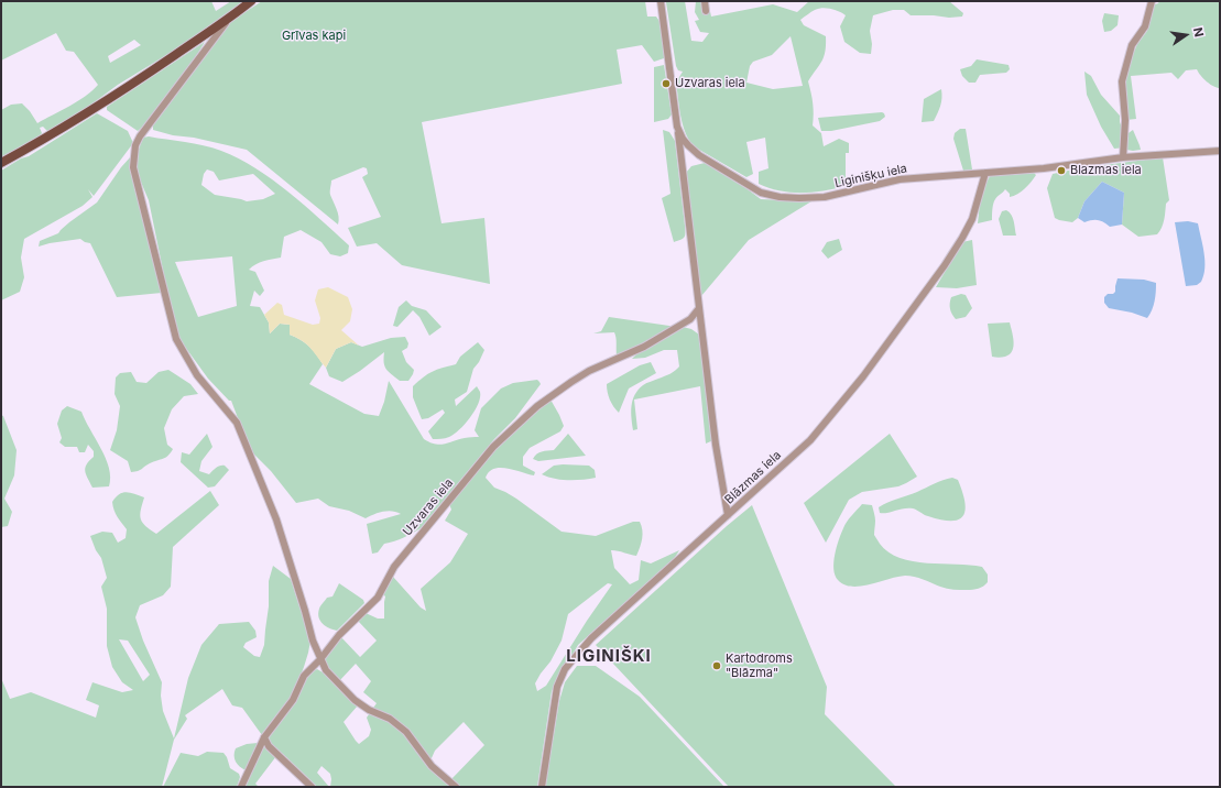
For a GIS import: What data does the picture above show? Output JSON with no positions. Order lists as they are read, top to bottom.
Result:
{
  "streets": {
    "street": ["Liginišķu iela", "Blāzmas iela", "Uzvaras iela"]
  },
  "crossings": [
    ["Liginišķu iela", "Blāzmas iela"]
  ],
  "districts": ["LIGINIŠKI"],
  "parks": ["Grīvas kapi"],
  "places": ["Uzvaras iela", "Blazmas iela", "Kartodroms \"Blāzma\""],
  "north": "right"
}
